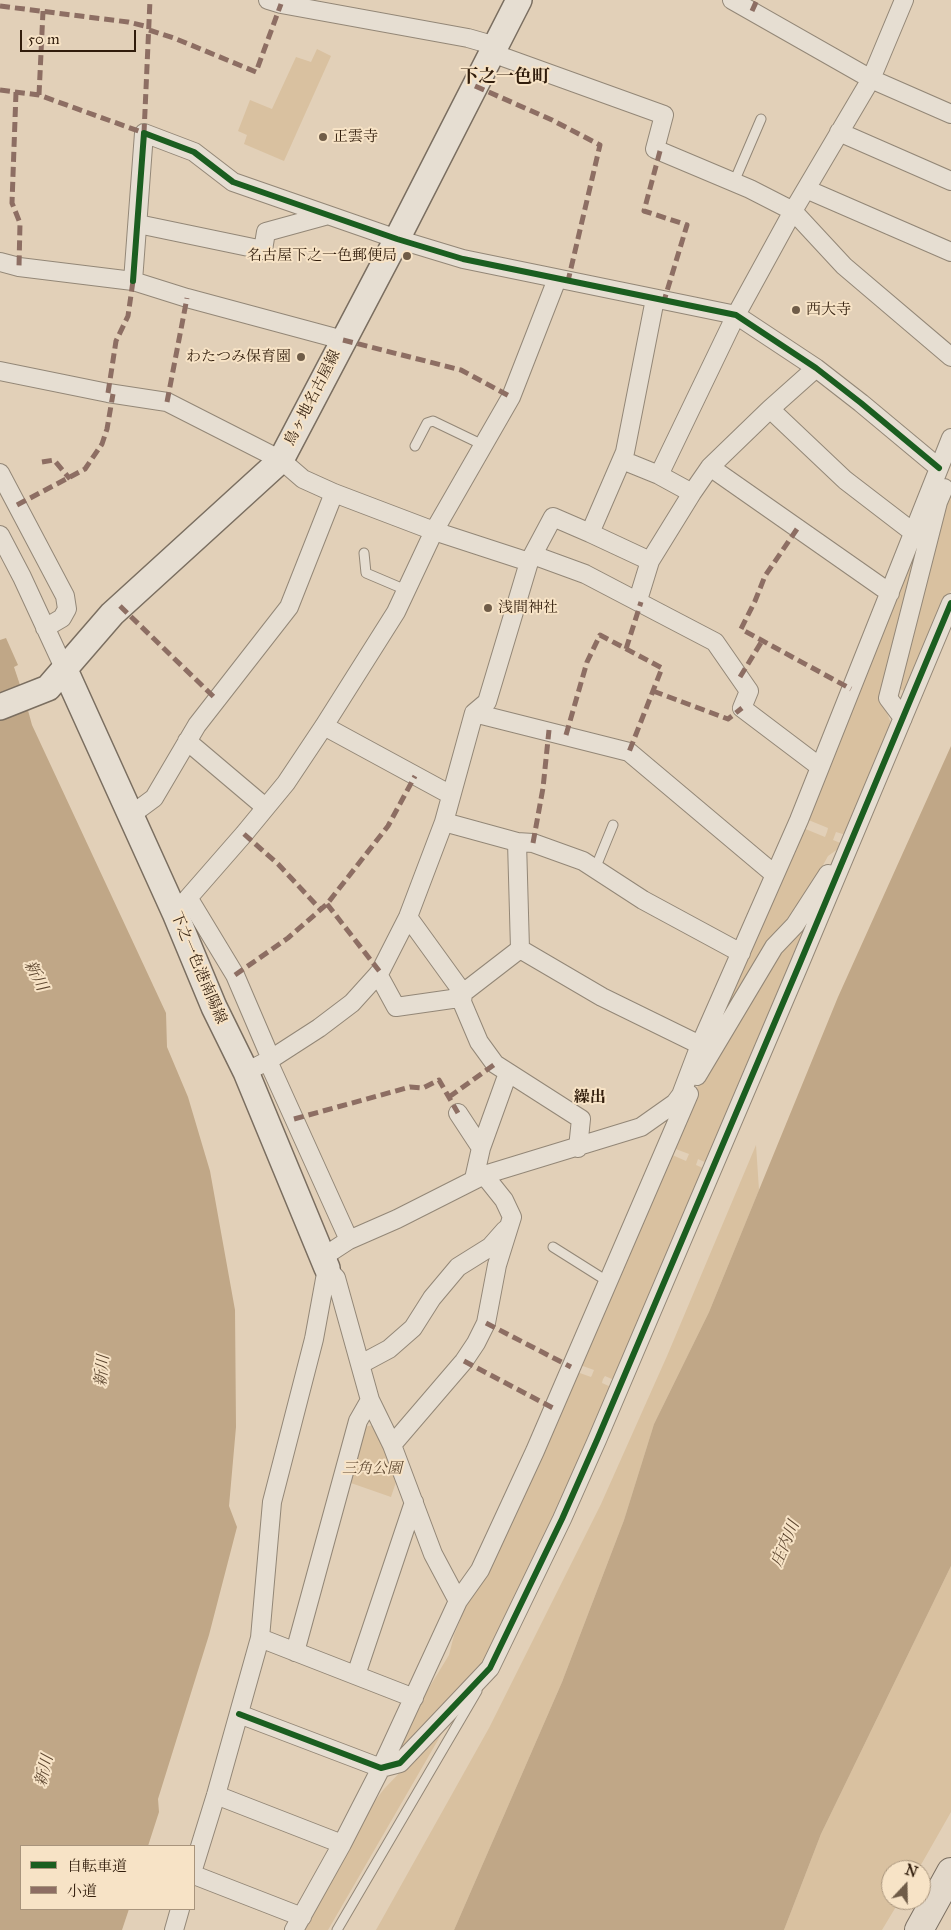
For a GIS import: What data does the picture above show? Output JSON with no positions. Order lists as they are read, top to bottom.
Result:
{
  "streets": {
    "main road": ["鳥ヶ地名古屋線", "下之一色港南陽線"]
  },
  "crossings": [
    ["鳥ヶ地名古屋線", "下之一色港南陽線"]
  ],
  "districts": ["下之一色町", "繰出"],
  "water": ["新川", "庄内川"],
  "parks": ["三角公園"],
  "places": [
    "正雲寺",
    "名古屋下之一色郵便局",
    "西大寺",
    "わたつみ保育園",
    "浅間神社"
  ],
  "legend": ["自転車道", "小道"],
  "scale_bar": "50 m",
  "north": "top"
}
